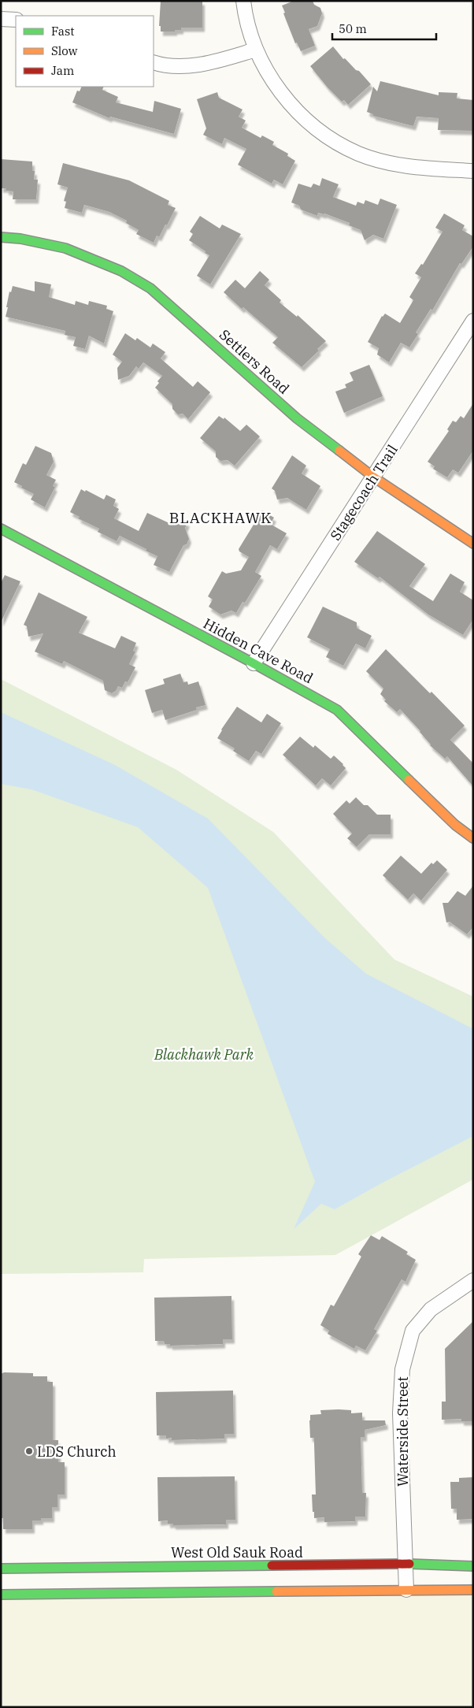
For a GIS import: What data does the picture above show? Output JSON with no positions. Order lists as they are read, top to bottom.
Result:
{
  "streets": {
    "street": [
      "Settlers Road",
      "Stagecoach Trail",
      "Hidden Cave Road",
      "Waterside Street",
      "West Old Sauk Road"
    ]
  },
  "crossings": [
    ["Settlers Road", "Stagecoach Trail"],
    ["Stagecoach Trail", "Hidden Cave Road"],
    ["Waterside Street", "West Old Sauk Road"]
  ],
  "districts": ["BLACKHAWK"],
  "parks": ["Blackhawk Park"],
  "places": ["LDS Church"],
  "legend": ["Fast", "Slow", "Jam"],
  "scale_bar": "50 m"
}
